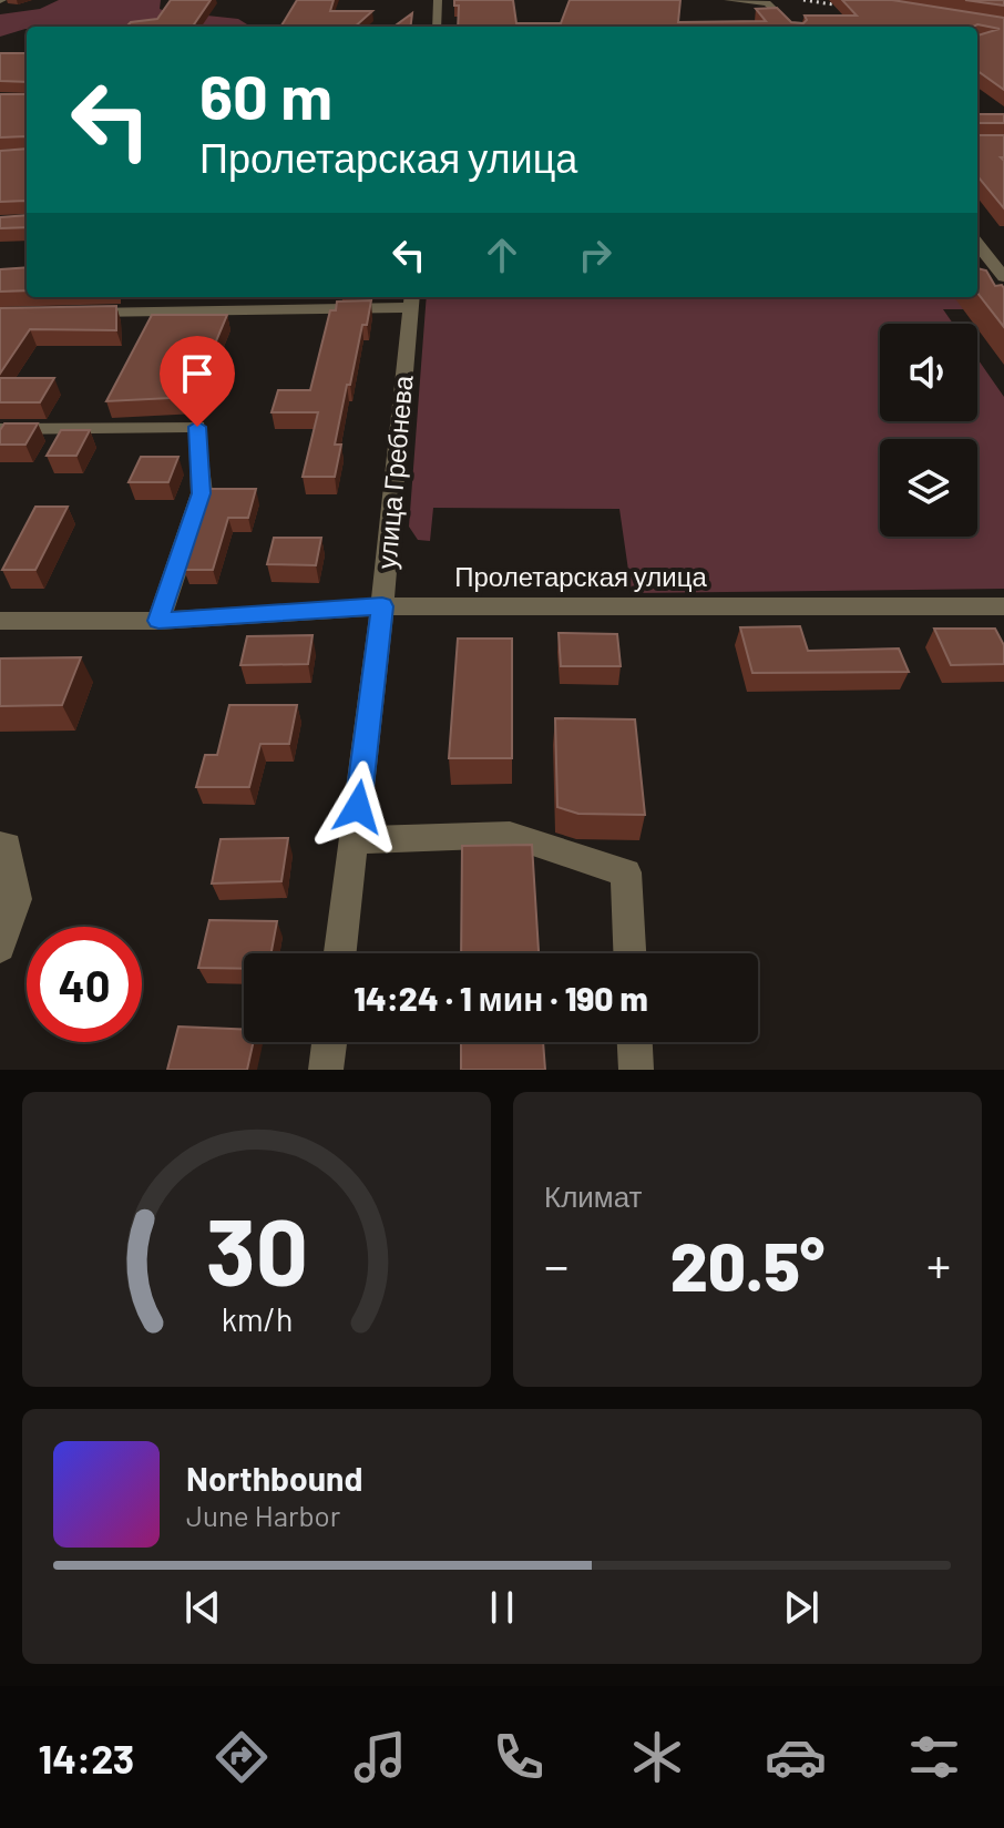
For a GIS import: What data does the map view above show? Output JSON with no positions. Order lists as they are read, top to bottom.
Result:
{
  "streets": {
    "street": ["улица Гребнева", "Пролетарская улица"]
  },
  "crossings": [
    ["улица Гребнева", "Пролетарская улица"]
  ],
  "page": {
    "turn": ["60 m", "Пролетарская улица"],
    "limit": "40",
    "trip": "14:24 · 1 мин · 190 m",
    "tile": "Климат",
    "heat": ["−", "20.5°", "+"],
    "song": ["Northbound", "June Harbor"],
    "tabs": "14:23",
    "gauge": ["30", "km/h"]
  }
}
